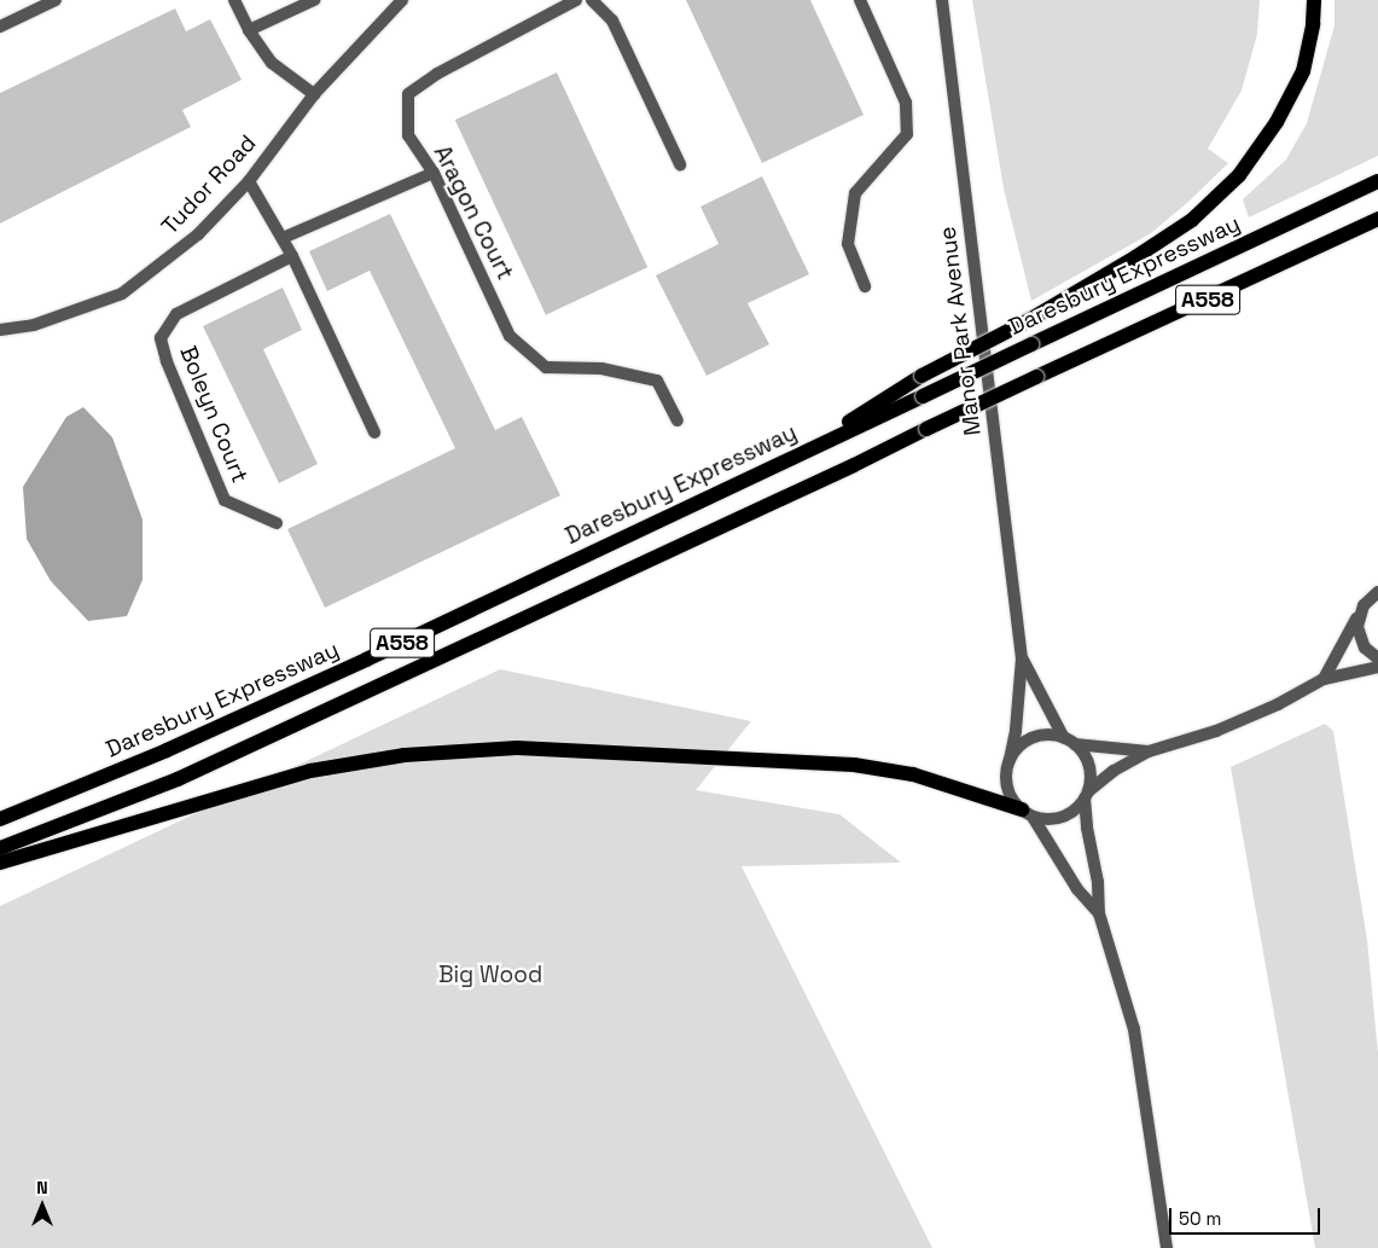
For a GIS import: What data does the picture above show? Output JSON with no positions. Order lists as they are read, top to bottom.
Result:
{
  "streets": {
    "main road": ["Daresbury Expressway", "A558"],
    "street": [
      "Tudor Road",
      "Aragon Court",
      "Manor Park Avenue",
      "Boleyn Court"
    ]
  },
  "parks": ["Big Wood"],
  "scale_bar": "50 m",
  "north": "top"
}
